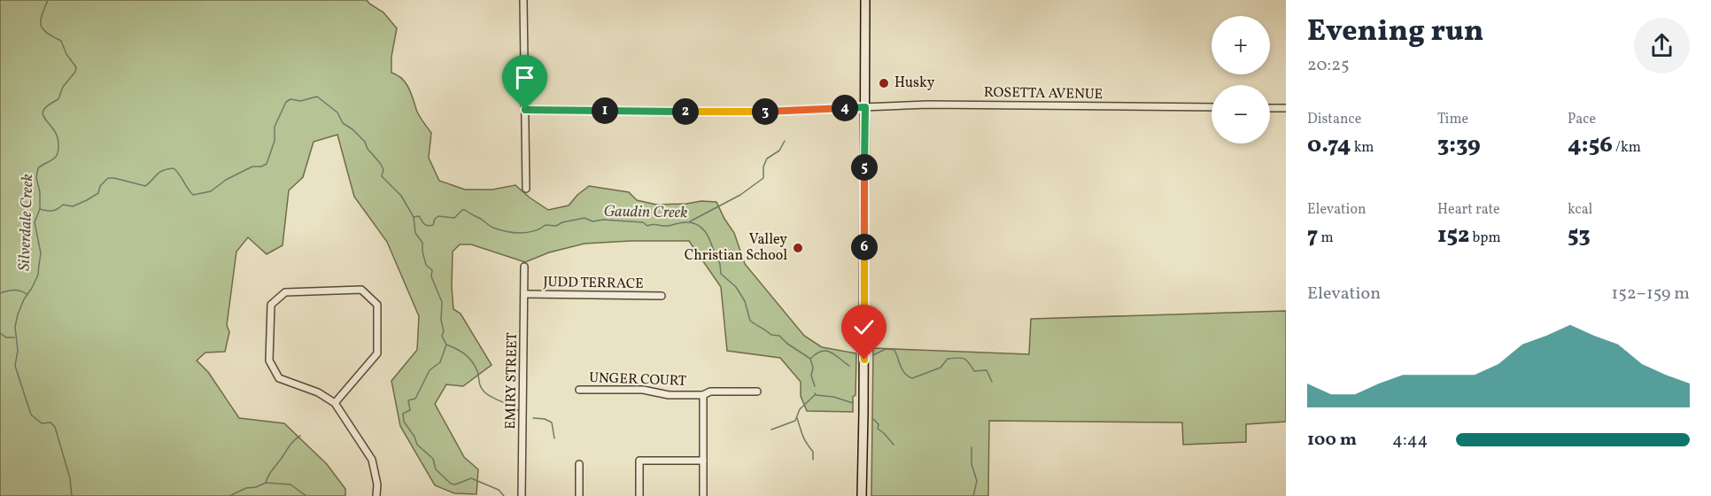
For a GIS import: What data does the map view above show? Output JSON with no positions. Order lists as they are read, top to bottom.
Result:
{
  "streets": {
    "street": [
      "ROSETTA AVENUE",
      "JUDD TERRACE",
      "UNGER COURT",
      "EMIRY STREET"
    ]
  },
  "crossings": [
    ["JUDD TERRACE", "EMIRY STREET"]
  ],
  "water": ["Gaudin Creek", "Silverdale Creek"],
  "places": ["Husky", "Valley Christian School"],
  "page": {
    "heading": ["Evening run", "20:25"],
    "map_buttons": ["+", "−"],
    "stats": [
      ["Distance", "0.74 km"],
      ["Time", "3:39"],
      ["Pace", "4:56 /km"],
      ["Elevation", "7 m"],
      ["Heart rate", "152 bpm"],
      ["kcal", "53"]
    ],
    "pins": [
      "4",
      "1",
      "2",
      "3",
      "5",
      "6"
    ],
    "chart": ["Elevation", "152–159 m"],
    "list": [
      {
        "name": "100 m",
        "note": "4:44"
      }
    ]
  }
}
